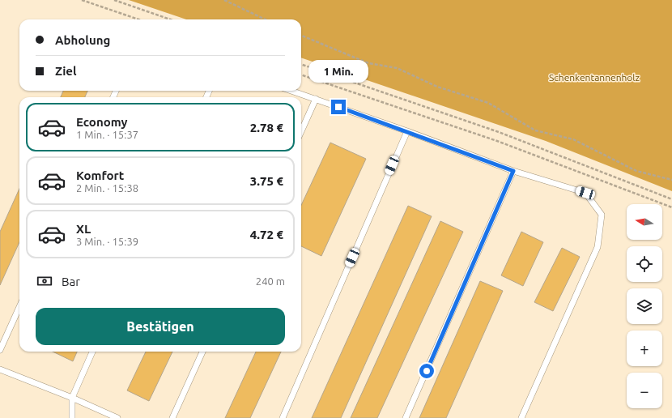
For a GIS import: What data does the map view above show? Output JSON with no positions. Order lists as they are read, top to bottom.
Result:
{
  "parks": ["Schenkentannenholz"],
  "north": "left",
  "page": {
    "banner": ["Abholung", "Ziel"],
    "bubble": "1 Min.",
    "list": [
      {
        "name": "Economy",
        "note": "1 Min. · 15:37",
        "value": "2.78 €"
      },
      {
        "name": "Komfort",
        "note": "2 Min. · 15:38",
        "value": "3.75 €"
      },
      {
        "name": "XL",
        "note": "3 Min. · 15:39",
        "value": "4.72 €"
      }
    ],
    "map_buttons": ["+", "−"],
    "pay": ["Bar", "240 m"],
    "buttons": "Bestätigen"
  }
}
